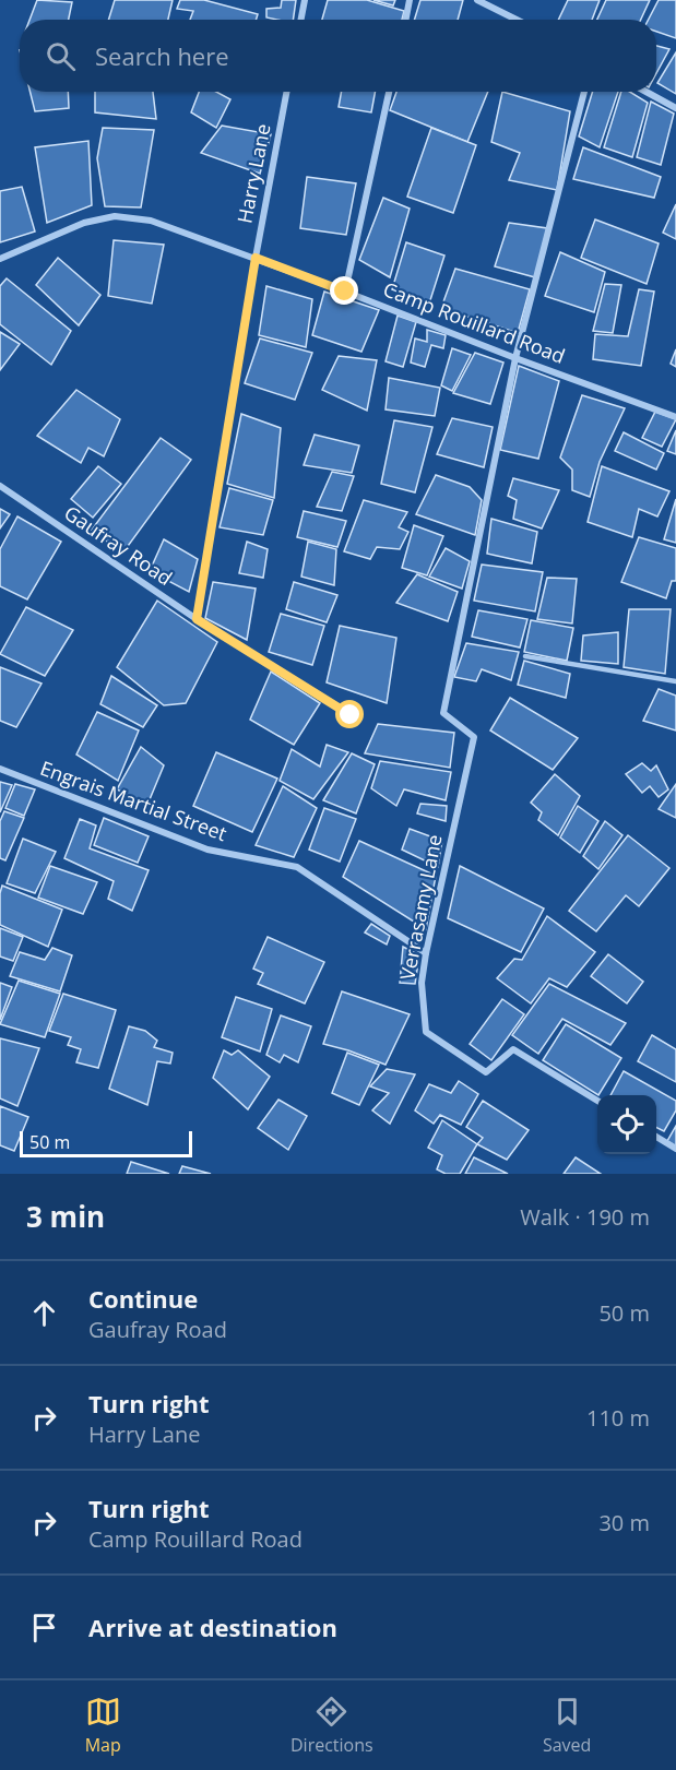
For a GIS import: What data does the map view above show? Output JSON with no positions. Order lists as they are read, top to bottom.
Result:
{
  "streets": {
    "street": [
      "Harry Lane",
      "Camp Rouillard Road",
      "Gaufray Road",
      "Engrais Martial Street",
      "Verrasamy Lane"
    ]
  },
  "crossings": [
    ["Harry Lane", "Camp Rouillard Road"],
    ["Harry Lane", "Gaufray Road"],
    ["Camp Rouillard Road", "Verrasamy Lane"],
    ["Engrais Martial Street", "Verrasamy Lane"]
  ],
  "scale_bar": "50 m",
  "page": {
    "search": "Search here",
    "scale": "50 m",
    "heading": ["3 min", "Walk · 190 m"],
    "list": [
      ["Continue", "Gaufray Road", "50 m"],
      ["Turn right", "Harry Lane", "110 m"],
      ["Turn right", "Camp Rouillard Road", "30 m"],
      "Arrive at destination"
    ],
    "nav": ["Map", "Directions", "Saved"]
  }
}
